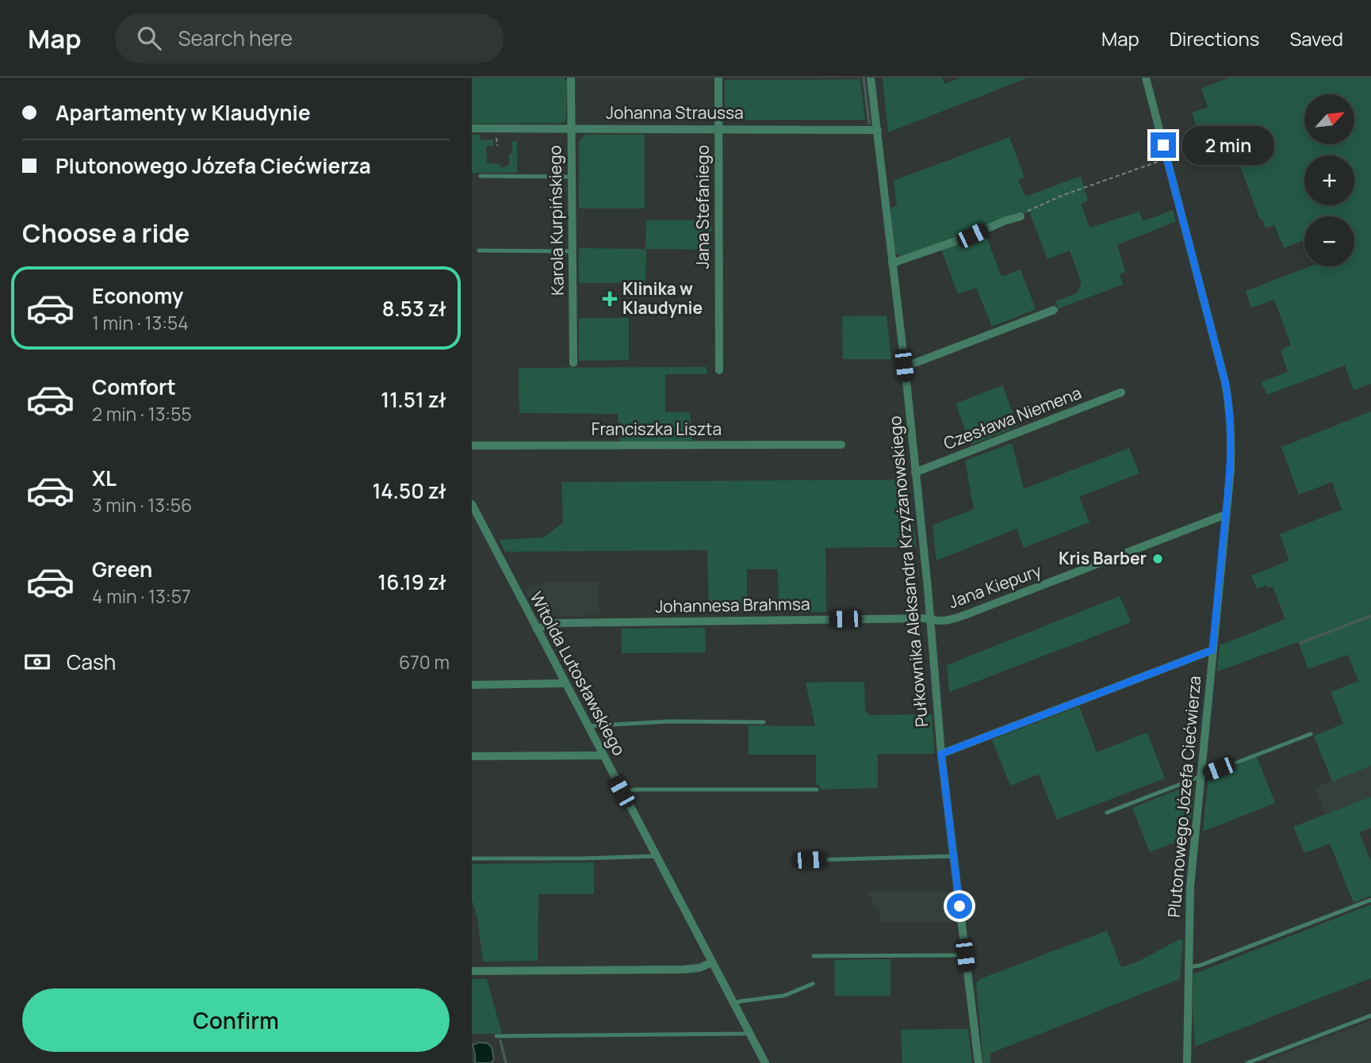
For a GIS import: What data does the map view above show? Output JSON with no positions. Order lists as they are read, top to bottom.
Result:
{
  "streets": {
    "street": [
      "Johanna Straussa",
      "Jana Stefaniego",
      "Karola Kurpińskiego",
      "Czesława Niemena",
      "Franciszka Liszta",
      "Pułkownika Aleksandra Krzyżanowskiego",
      "Jana Kiepury",
      "Johannesa Brahmsa",
      "Witolda Lutosławskiego",
      "Plutonowego Józefa Ciećwierza"
    ]
  },
  "crossings": [
    ["Johanna Straussa", "Jana Stefaniego"],
    ["Johanna Straussa", "Karola Kurpińskiego"],
    ["Johanna Straussa", "Pułkownika Aleksandra Krzyżanowskiego"],
    ["Czesława Niemena", "Pułkownika Aleksandra Krzyżanowskiego"],
    ["Pułkownika Aleksandra Krzyżanowskiego", "Jana Kiepury"],
    ["Pułkownika Aleksandra Krzyżanowskiego", "Johannesa Brahmsa"],
    ["Jana Kiepury", "Johannesa Brahmsa"],
    ["Jana Kiepury", "Plutonowego Józefa Ciećwierza"],
    ["Johannesa Brahmsa", "Witolda Lutosławskiego"]
  ],
  "places": {
    "health": ["Klinika w Klaudynie"],
    "other": ["Kris Barber"]
  },
  "north": "top right",
  "page": {
    "header": "Map",
    "search": "Search here",
    "nav": ["Map", "Directions", "Saved"],
    "banner": ["Apartamenty w Klaudynie", "Plutonowego Józefa Ciećwierza"],
    "map_buttons": ["+", "−"],
    "bubble": "2 min",
    "heading": "Choose a ride",
    "list": [
      {
        "name": "Economy",
        "note": "1 min · 13:54",
        "value": "8.53 zł"
      },
      {
        "name": "Comfort",
        "note": "2 min · 13:55",
        "value": "11.51 zł"
      },
      {
        "name": "XL",
        "note": "3 min · 13:56",
        "value": "14.50 zł"
      },
      {
        "name": "Green",
        "note": "4 min · 13:57",
        "value": "16.19 zł"
      }
    ],
    "pay": ["Cash", "670 m"],
    "buttons": "Confirm"
  }
}
